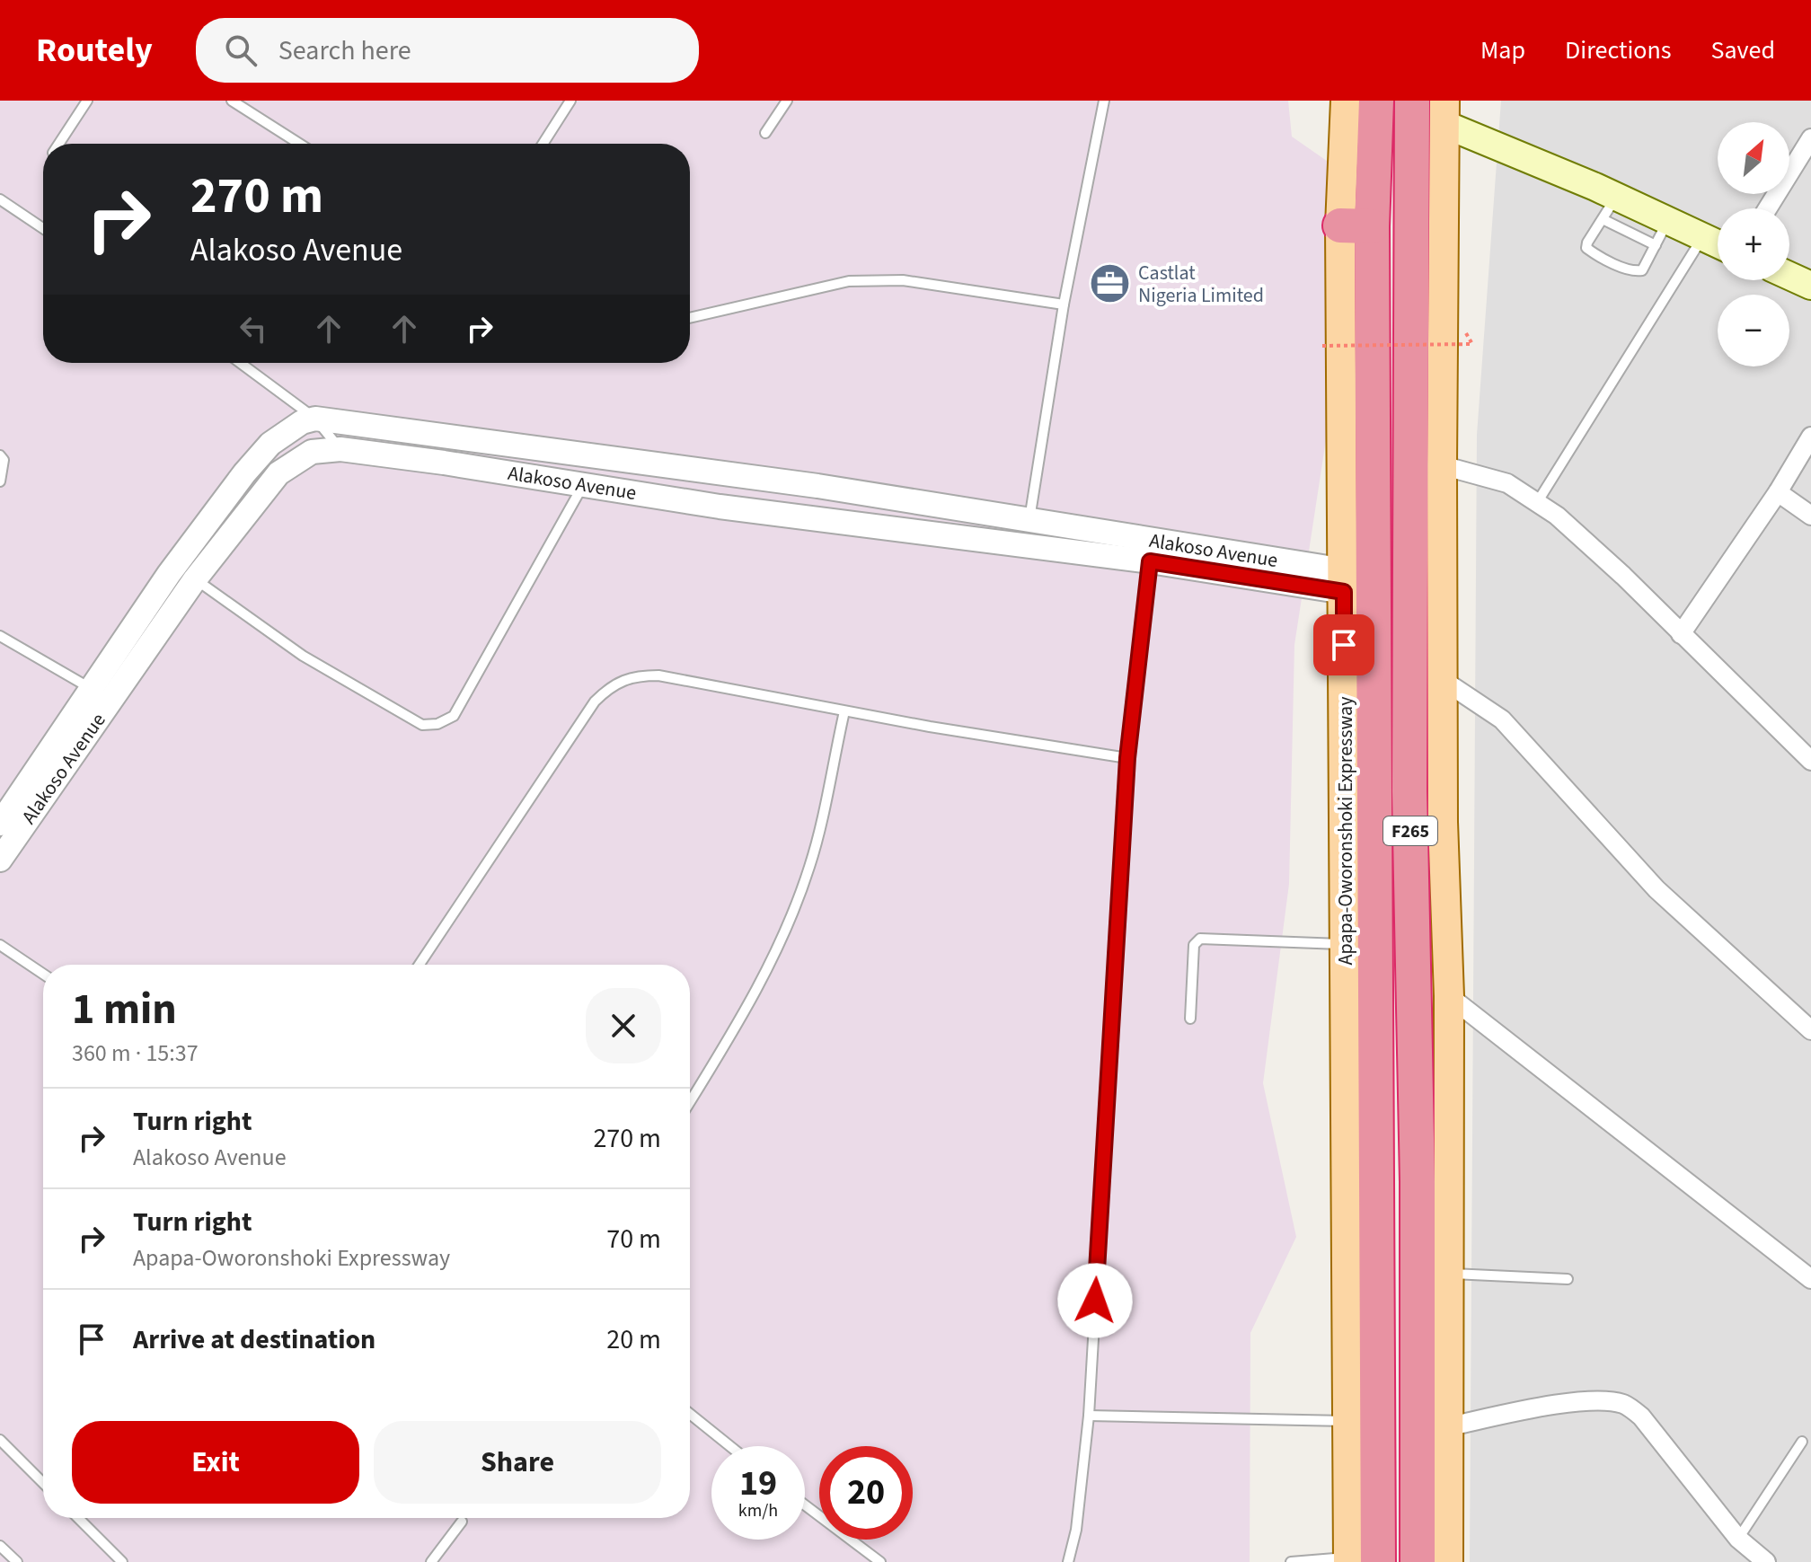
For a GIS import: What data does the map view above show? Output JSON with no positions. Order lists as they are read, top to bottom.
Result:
{
  "streets": {
    "highway": ["Apapa-Oworonshoki Expressway", "F265"],
    "street": ["Alakoso Avenue"]
  },
  "crossings": [
    ["Alakoso Avenue", "Apapa-Oworonshoki Expressway"]
  ],
  "places": {
    "office": ["Castlat Nigeria Limited"]
  },
  "north": "top right",
  "page": {
    "header": "Routely",
    "search": "Search here",
    "nav": ["Map", "Directions", "Saved"],
    "map_buttons": ["+", "−"],
    "turn": ["270 m", "Alakoso Avenue"],
    "heading": ["1 min", "360 m · 15:37"],
    "list": [
      {
        "name": "Turn right",
        "note": "Alakoso Avenue",
        "value": "270 m"
      },
      {
        "name": "Turn right",
        "note": "Apapa-Oworonshoki Expressway",
        "value": "70 m"
      },
      {
        "name": "Arrive at destination",
        "value": "20 m"
      }
    ],
    "buttons": ["Exit", "Share"],
    "speed": "19 km/h",
    "limit": "20"
  }
}
